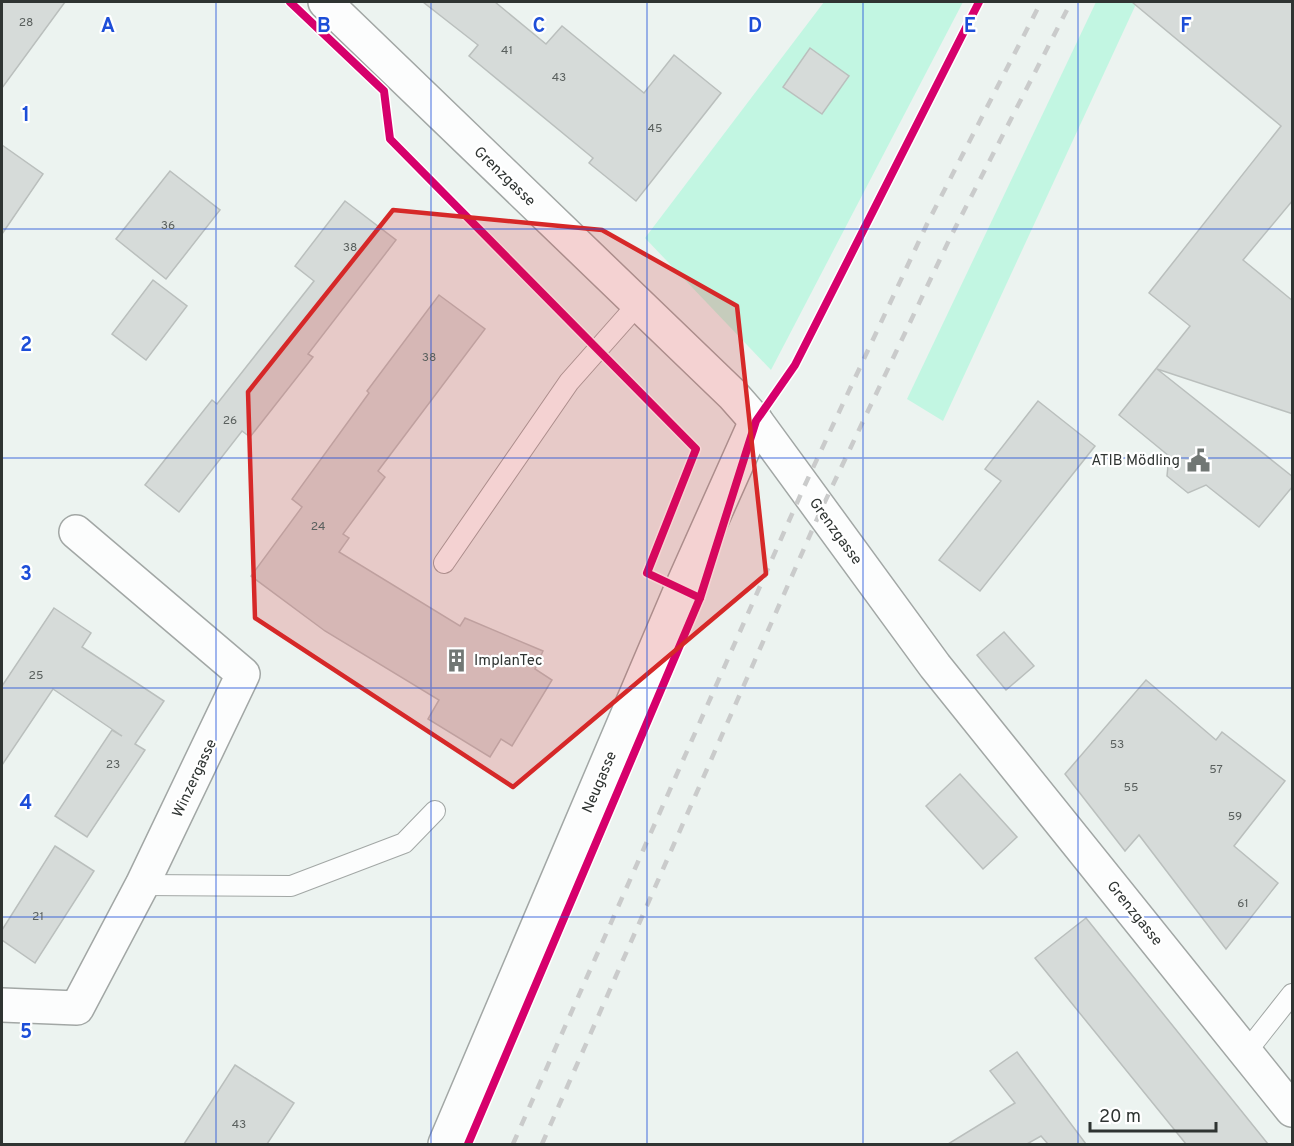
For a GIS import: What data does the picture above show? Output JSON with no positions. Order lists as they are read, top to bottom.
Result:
{
  "streets": {
    "street": ["Grenzgasse", "Winzergasse", "Neugasse"]
  },
  "crossings": [
    ["Grenzgasse", "Neugasse"]
  ],
  "places": {
    "public building": ["ATIB Mödling"],
    "building": ["ImplanTec"]
  },
  "house_numbers": [
    "28",
    "41",
    "43",
    "45",
    "36",
    "38",
    "38",
    "26",
    "24",
    "25",
    "53",
    "23",
    "57",
    "55",
    "59",
    "61",
    "21",
    "43"
  ],
  "scale_bar": "20 m",
  "grid": {
    "columns": [
      "A",
      "B",
      "C",
      "D",
      "E",
      "F"
    ],
    "rows": [
      "1",
      "2",
      "3",
      "4",
      "5"
    ]
  }
}
